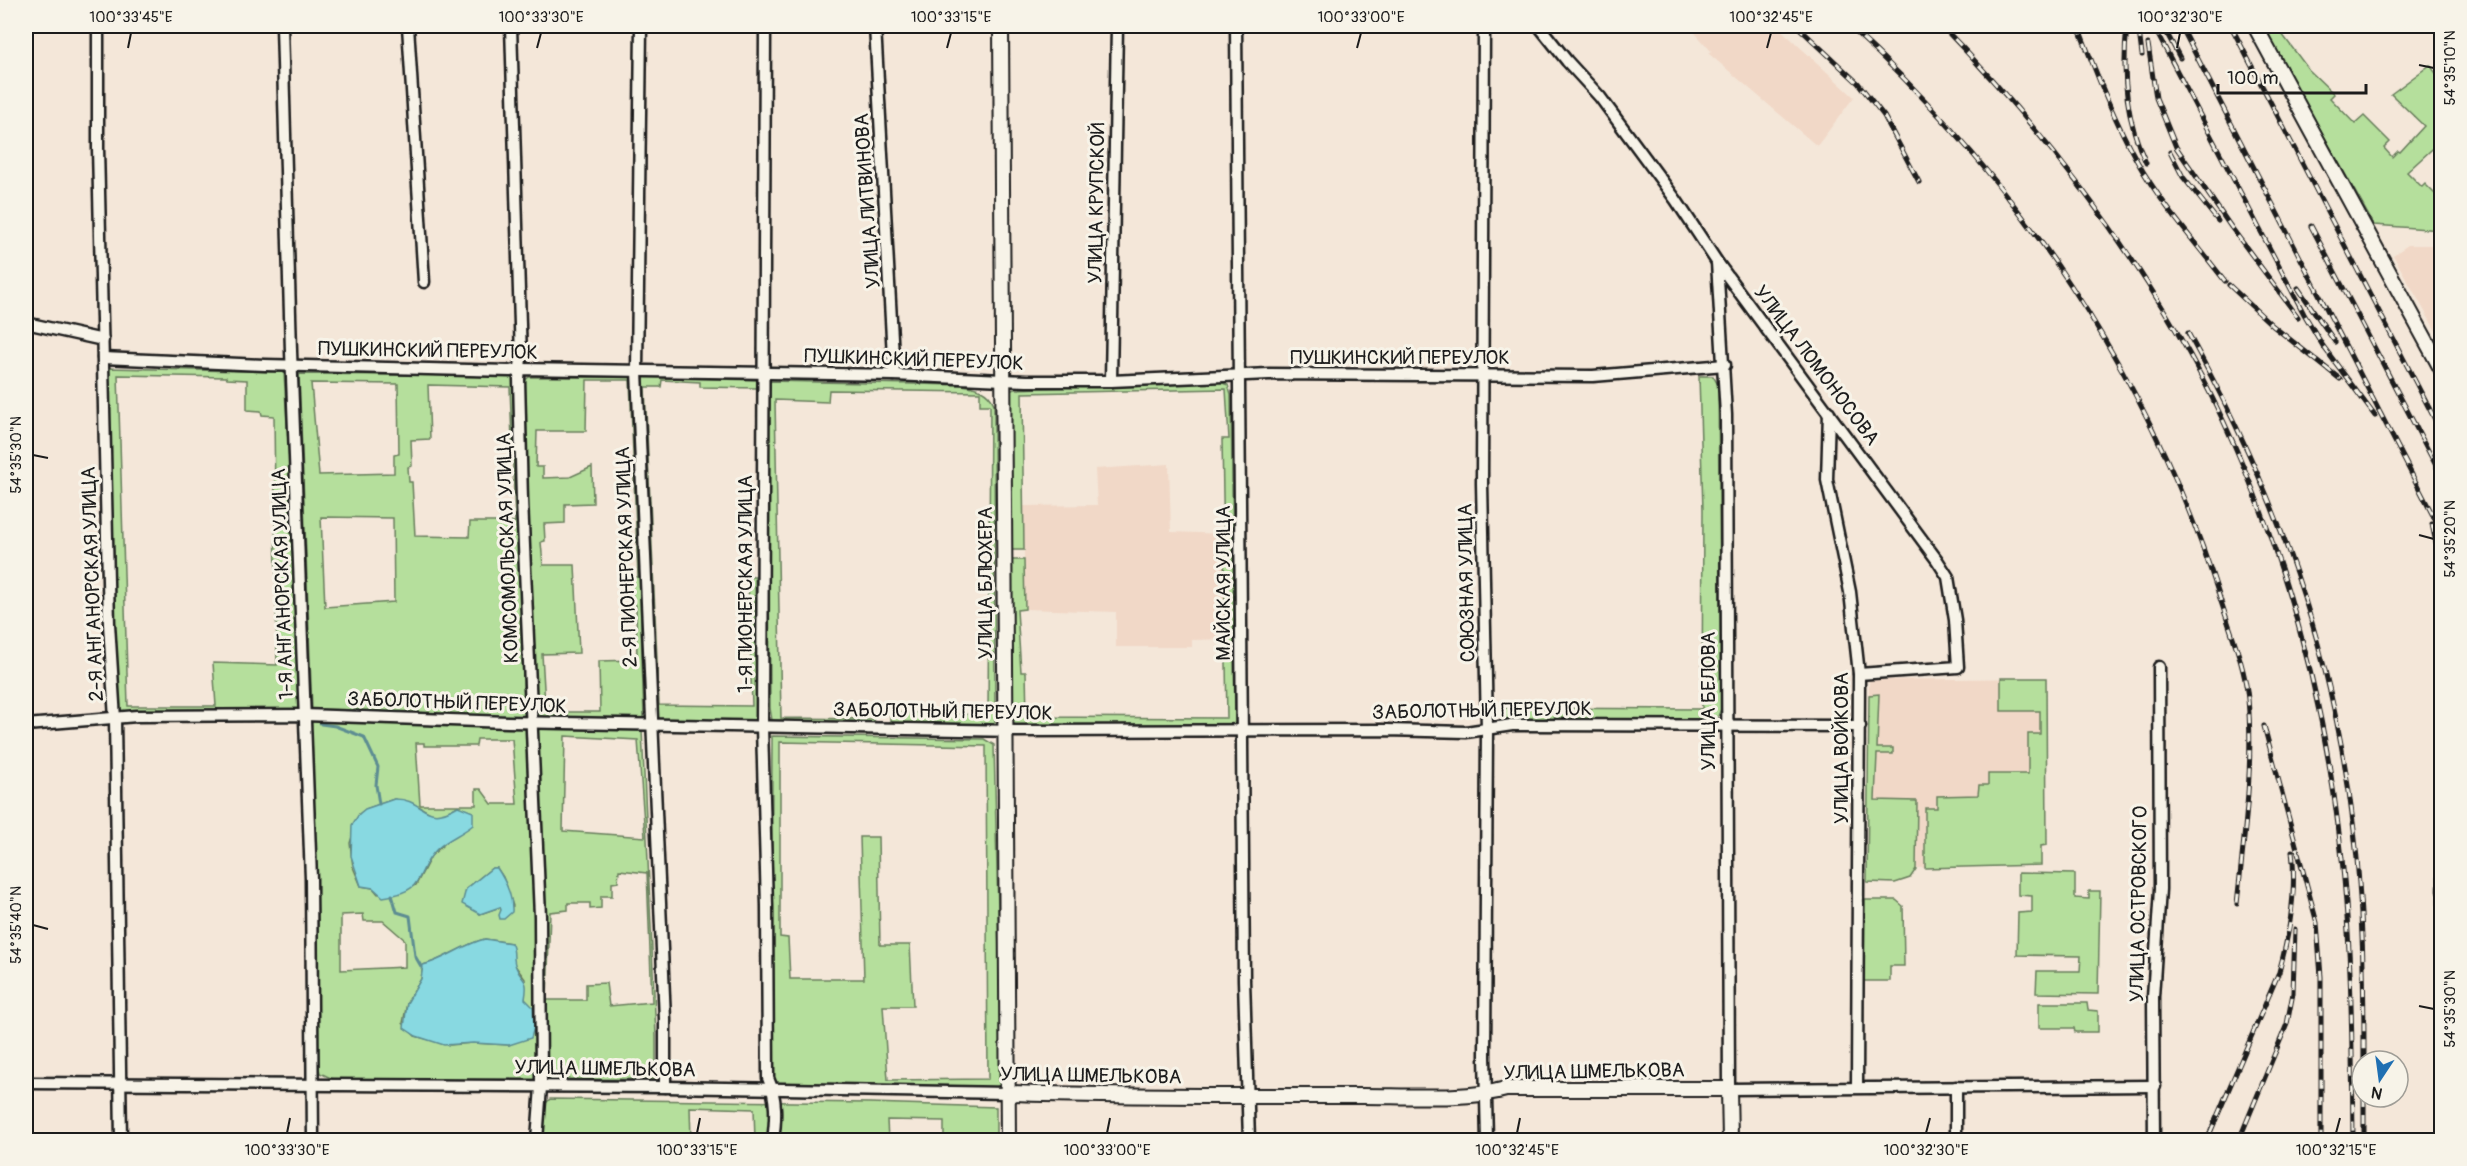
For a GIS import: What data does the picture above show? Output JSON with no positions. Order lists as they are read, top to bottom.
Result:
{
  "streets": {
    "street": [
      "УЛИЦА ЛИТВИНОВА",
      "УЛИЦА КРУПСКОЙ",
      "ПУШКИНСКИЙ ПЕРЕУЛОК",
      "УЛИЦА ЛОМОНОСОВА",
      "КОМСОМОЛЬСКАЯ УЛИЦА",
      "2-Я ПИОНЕРСКАЯ УЛИЦА",
      "УЛИЦА БЛЮХЕРА",
      "МАЙСКАЯ УЛИЦА",
      "СОЮЗНАЯ УЛИЦА",
      "2-Я АНГАНОРСКАЯ УЛИЦА",
      "1-Я АНГАНОРСКАЯ УЛИЦА",
      "1-Я ПИОНЕРСКАЯ УЛИЦА",
      "УЛИЦА БЕЛОВА",
      "ЗАБОЛОТНЫЙ ПЕРЕУЛОК",
      "УЛИЦА ВОЙКОВА",
      "УЛИЦА ОСТРОВСКОГО",
      "УЛИЦА ШМЕЛЬКОВА"
    ]
  },
  "crossings": [
    ["УЛИЦА ЛИТВИНОВА", "ПУШКИНСКИЙ ПЕРЕУЛОК"],
    ["УЛИЦА КРУПСКОЙ", "ПУШКИНСКИЙ ПЕРЕУЛОК"],
    ["ПУШКИНСКИЙ ПЕРЕУЛОК", "КОМСОМОЛЬСКАЯ УЛИЦА"],
    ["ПУШКИНСКИЙ ПЕРЕУЛОК", "2-Я ПИОНЕРСКАЯ УЛИЦА"],
    ["ПУШКИНСКИЙ ПЕРЕУЛОК", "УЛИЦА БЛЮХЕРА"],
    ["ПУШКИНСКИЙ ПЕРЕУЛОК", "МАЙСКАЯ УЛИЦА"],
    ["ПУШКИНСКИЙ ПЕРЕУЛОК", "СОЮЗНАЯ УЛИЦА"],
    ["ПУШКИНСКИЙ ПЕРЕУЛОК", "2-Я АНГАНОРСКАЯ УЛИЦА"],
    ["ПУШКИНСКИЙ ПЕРЕУЛОК", "1-Я АНГАНОРСКАЯ УЛИЦА"],
    ["ПУШКИНСКИЙ ПЕРЕУЛОК", "1-Я ПИОНЕРСКАЯ УЛИЦА"],
    ["ПУШКИНСКИЙ ПЕРЕУЛОК", "УЛИЦА БЕЛОВА"],
    ["УЛИЦА ЛОМОНОСОВА", "УЛИЦА БЕЛОВА"],
    ["УЛИЦА ЛОМОНОСОВА", "УЛИЦА ВОЙКОВА"],
    ["КОМСОМОЛЬСКАЯ УЛИЦА", "ЗАБОЛОТНЫЙ ПЕРЕУЛОК"],
    ["КОМСОМОЛЬСКАЯ УЛИЦА", "УЛИЦА ШМЕЛЬКОВА"],
    ["2-Я ПИОНЕРСКАЯ УЛИЦА", "ЗАБОЛОТНЫЙ ПЕРЕУЛОК"],
    ["2-Я ПИОНЕРСКАЯ УЛИЦА", "УЛИЦА ШМЕЛЬКОВА"],
    ["УЛИЦА БЛЮХЕРА", "ЗАБОЛОТНЫЙ ПЕРЕУЛОК"],
    ["УЛИЦА БЛЮХЕРА", "УЛИЦА ШМЕЛЬКОВА"],
    ["МАЙСКАЯ УЛИЦА", "ЗАБОЛОТНЫЙ ПЕРЕУЛОК"],
    ["МАЙСКАЯ УЛИЦА", "УЛИЦА ШМЕЛЬКОВА"],
    ["СОЮЗНАЯ УЛИЦА", "ЗАБОЛОТНЫЙ ПЕРЕУЛОК"],
    ["СОЮЗНАЯ УЛИЦА", "УЛИЦА ШМЕЛЬКОВА"],
    ["2-Я АНГАНОРСКАЯ УЛИЦА", "ЗАБОЛОТНЫЙ ПЕРЕУЛОК"],
    ["2-Я АНГАНОРСКАЯ УЛИЦА", "УЛИЦА ШМЕЛЬКОВА"],
    ["1-Я АНГАНОРСКАЯ УЛИЦА", "ЗАБОЛОТНЫЙ ПЕРЕУЛОК"],
    ["1-Я АНГАНОРСКАЯ УЛИЦА", "УЛИЦА ШМЕЛЬКОВА"],
    ["1-Я ПИОНЕРСКАЯ УЛИЦА", "ЗАБОЛОТНЫЙ ПЕРЕУЛОК"],
    ["1-Я ПИОНЕРСКАЯ УЛИЦА", "УЛИЦА ШМЕЛЬКОВА"],
    ["УЛИЦА БЕЛОВА", "ЗАБОЛОТНЫЙ ПЕРЕУЛОК"],
    ["УЛИЦА БЕЛОВА", "УЛИЦА ШМЕЛЬКОВА"],
    ["ЗАБОЛОТНЫЙ ПЕРЕУЛОК", "УЛИЦА ВОЙКОВА"],
    ["УЛИЦА ВОЙКОВА", "УЛИЦА ШМЕЛЬКОВА"],
    ["УЛИЦА ОСТРОВСКОГО", "УЛИЦА ШМЕЛЬКОВА"]
  ],
  "scale_bar": "100 m",
  "north": "bottom",
  "coordinates": [
    "100°33'45\"E",
    "100°33'30\"E",
    "100°33'15\"E",
    "100°33'00\"E",
    "100°32'45\"E",
    "100°32'30\"E",
    "54°35'10\"N",
    "54°35'30\"N",
    "54°35'20\"N",
    "54°35'40\"N",
    "100°32'15\"E"
  ]
}
